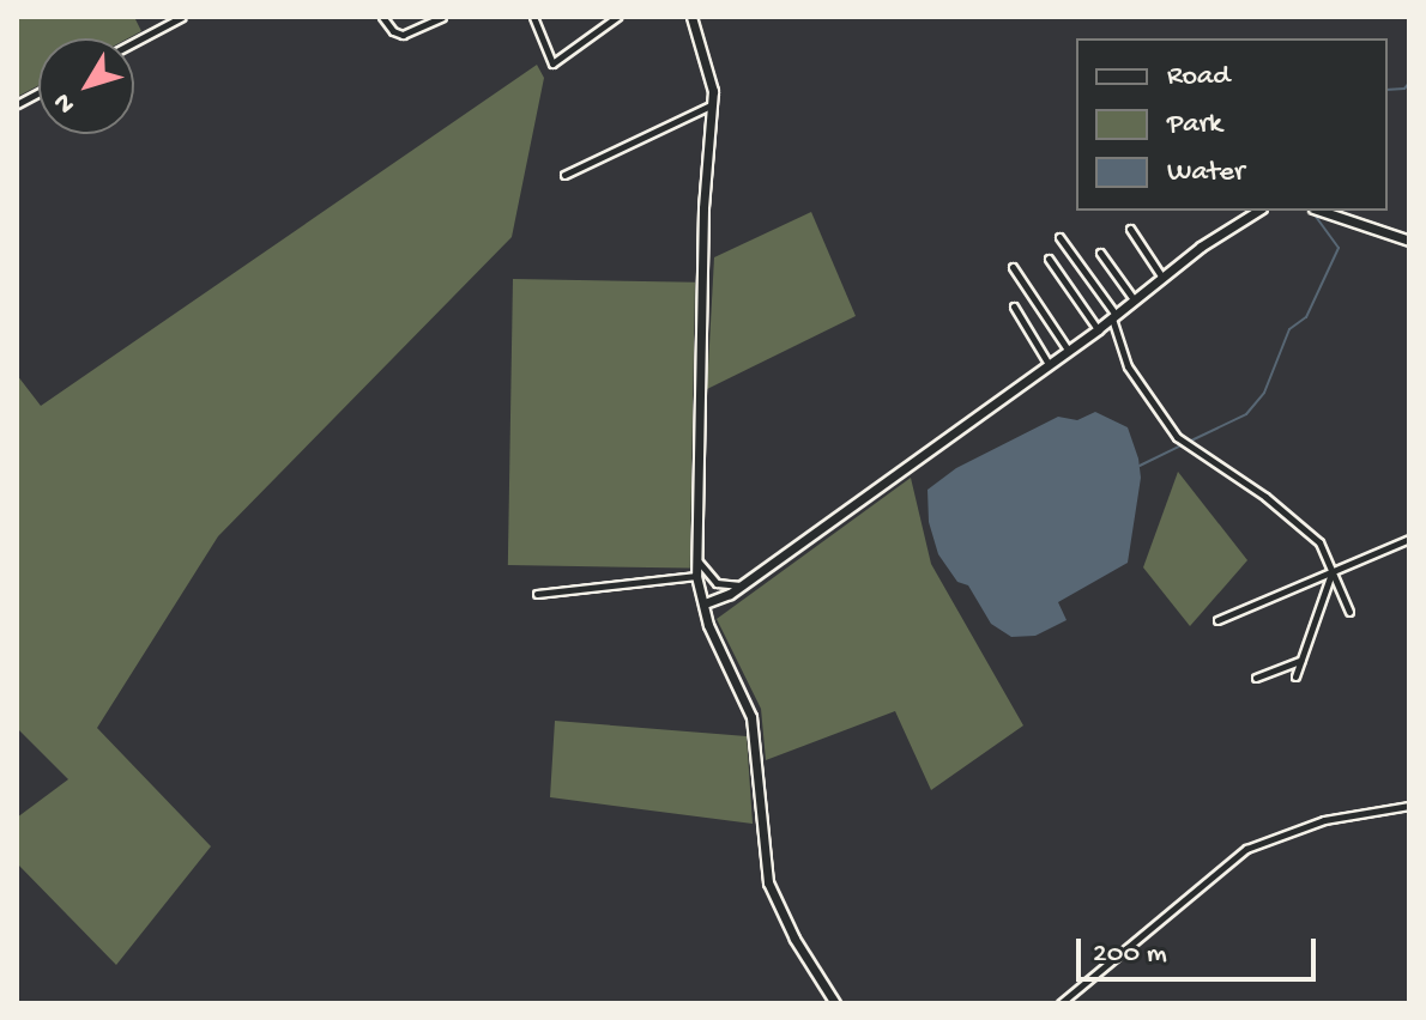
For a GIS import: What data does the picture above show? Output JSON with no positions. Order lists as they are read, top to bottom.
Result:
{
  "legend": ["Road", "Park", "Water"],
  "scale_bar": "200 m",
  "north": "bottom left"
}
